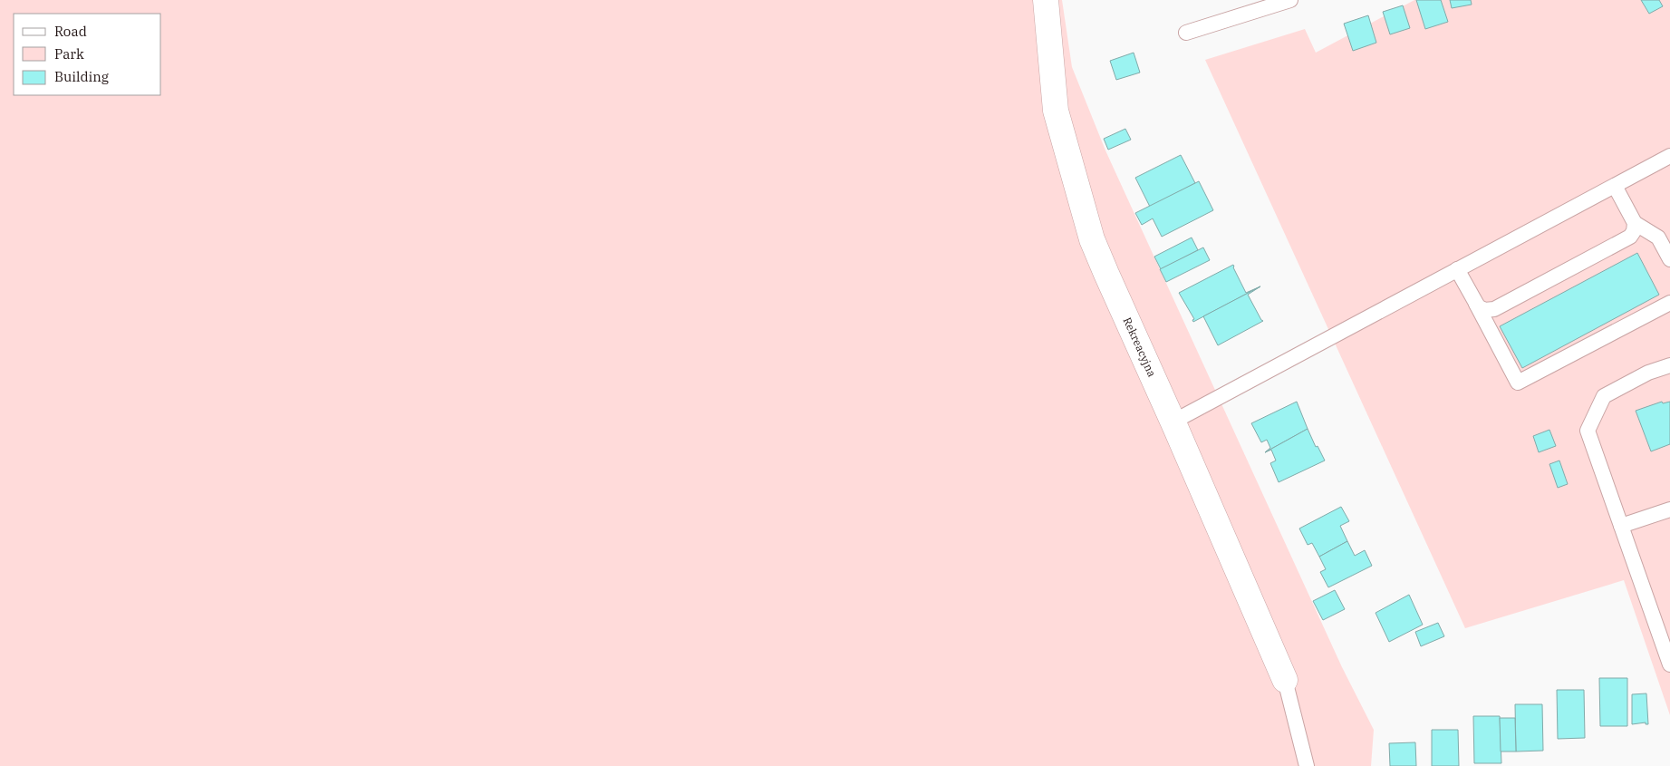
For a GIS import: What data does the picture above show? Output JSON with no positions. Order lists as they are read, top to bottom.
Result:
{
  "streets": {
    "street": ["Rekreacyjna"]
  },
  "legend": ["Road", "Park", "Building"]
}
